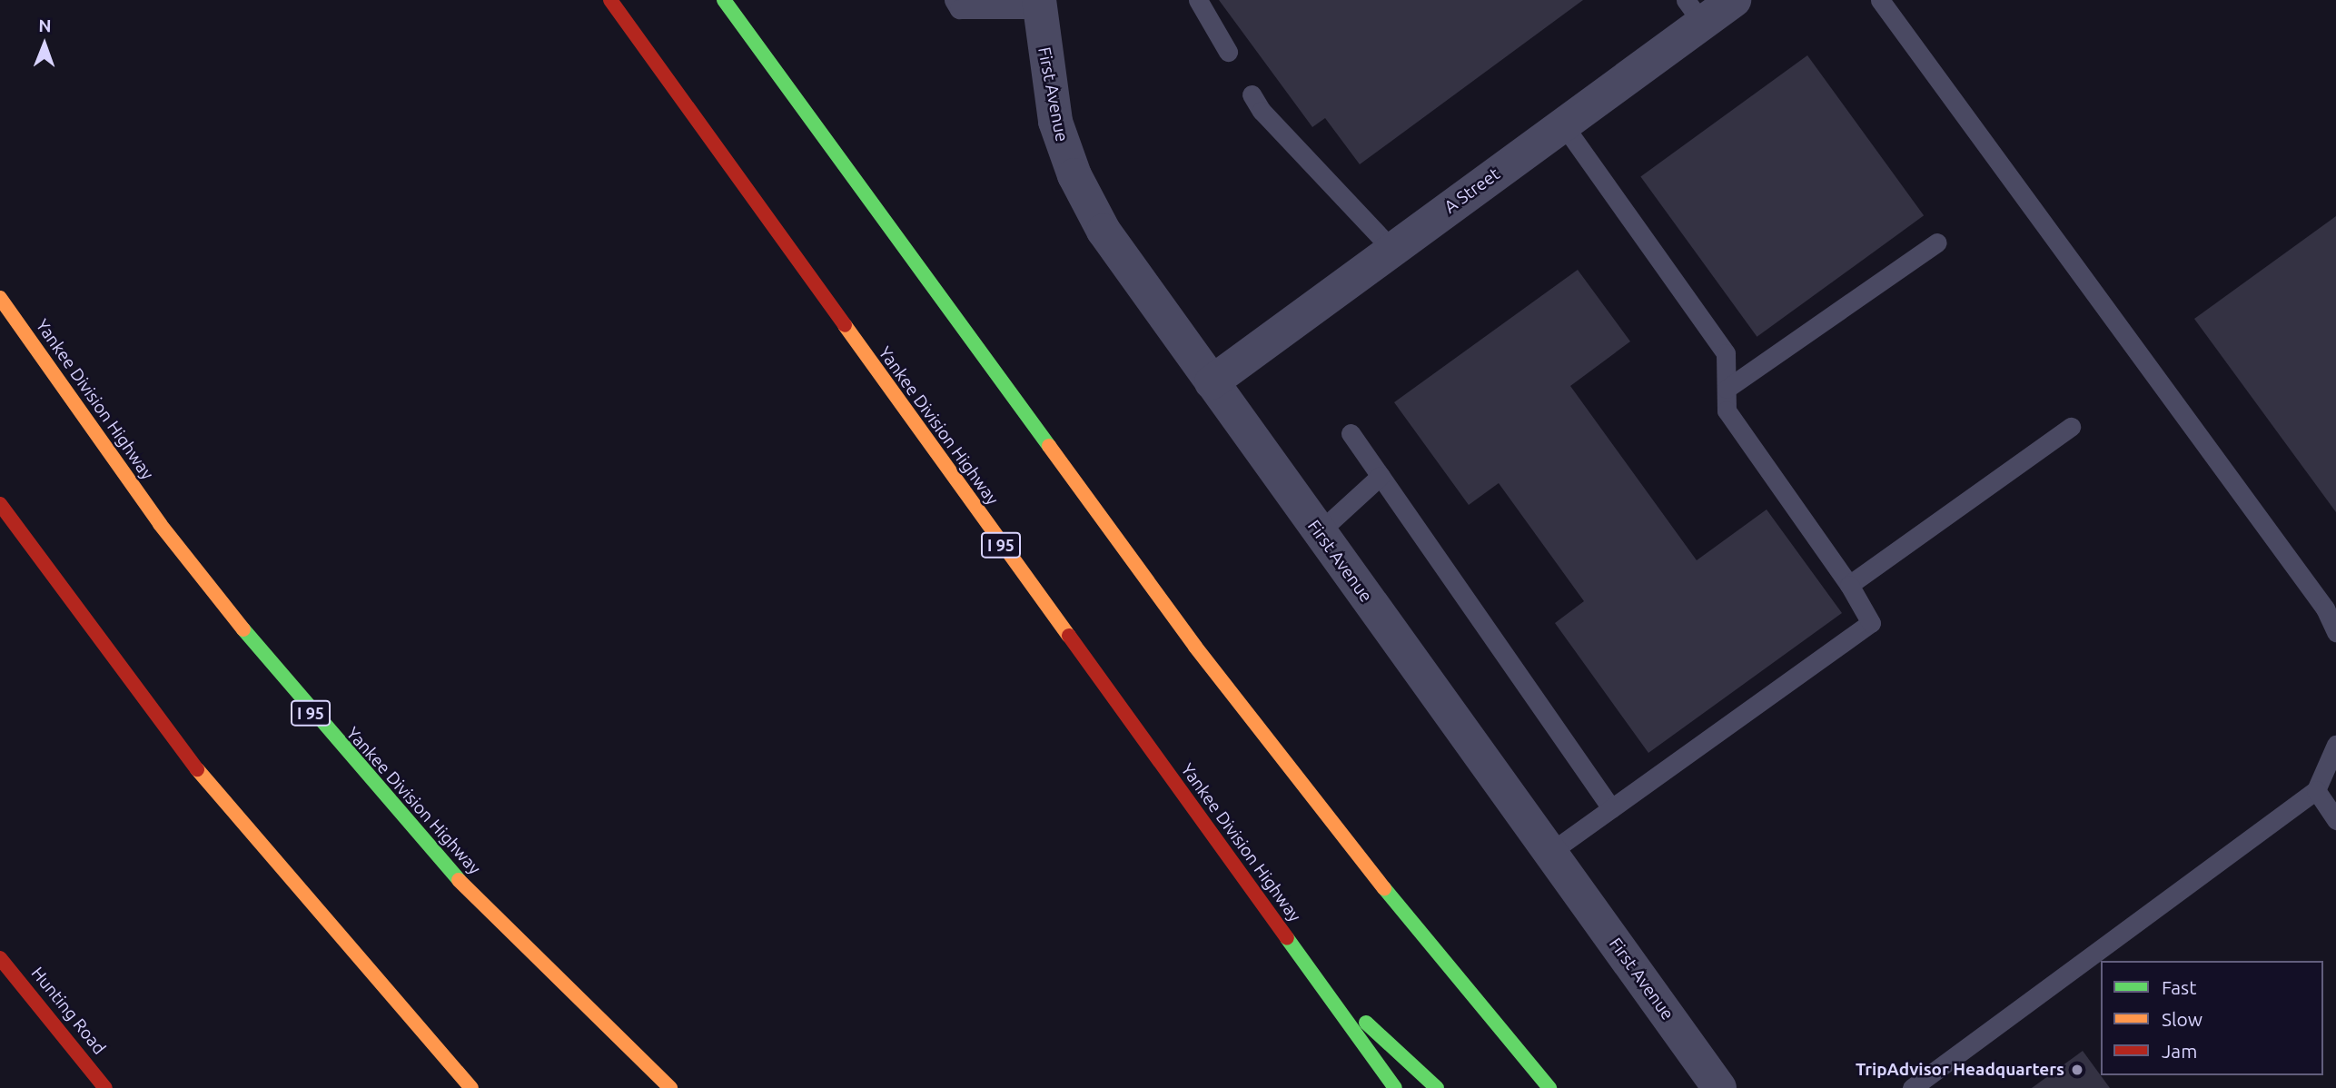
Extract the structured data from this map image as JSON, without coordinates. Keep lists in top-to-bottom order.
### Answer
{
  "streets": {
    "main road": ["Yankee Division Highway", "I 95", "Hunting Road"],
    "street": ["First Avenue", "A Street"]
  },
  "crossings": [
    ["First Avenue", "A Street"]
  ],
  "places": ["TripAdvisor Headquarters"],
  "legend": ["Fast", "Slow", "Jam"],
  "north": "top"
}
